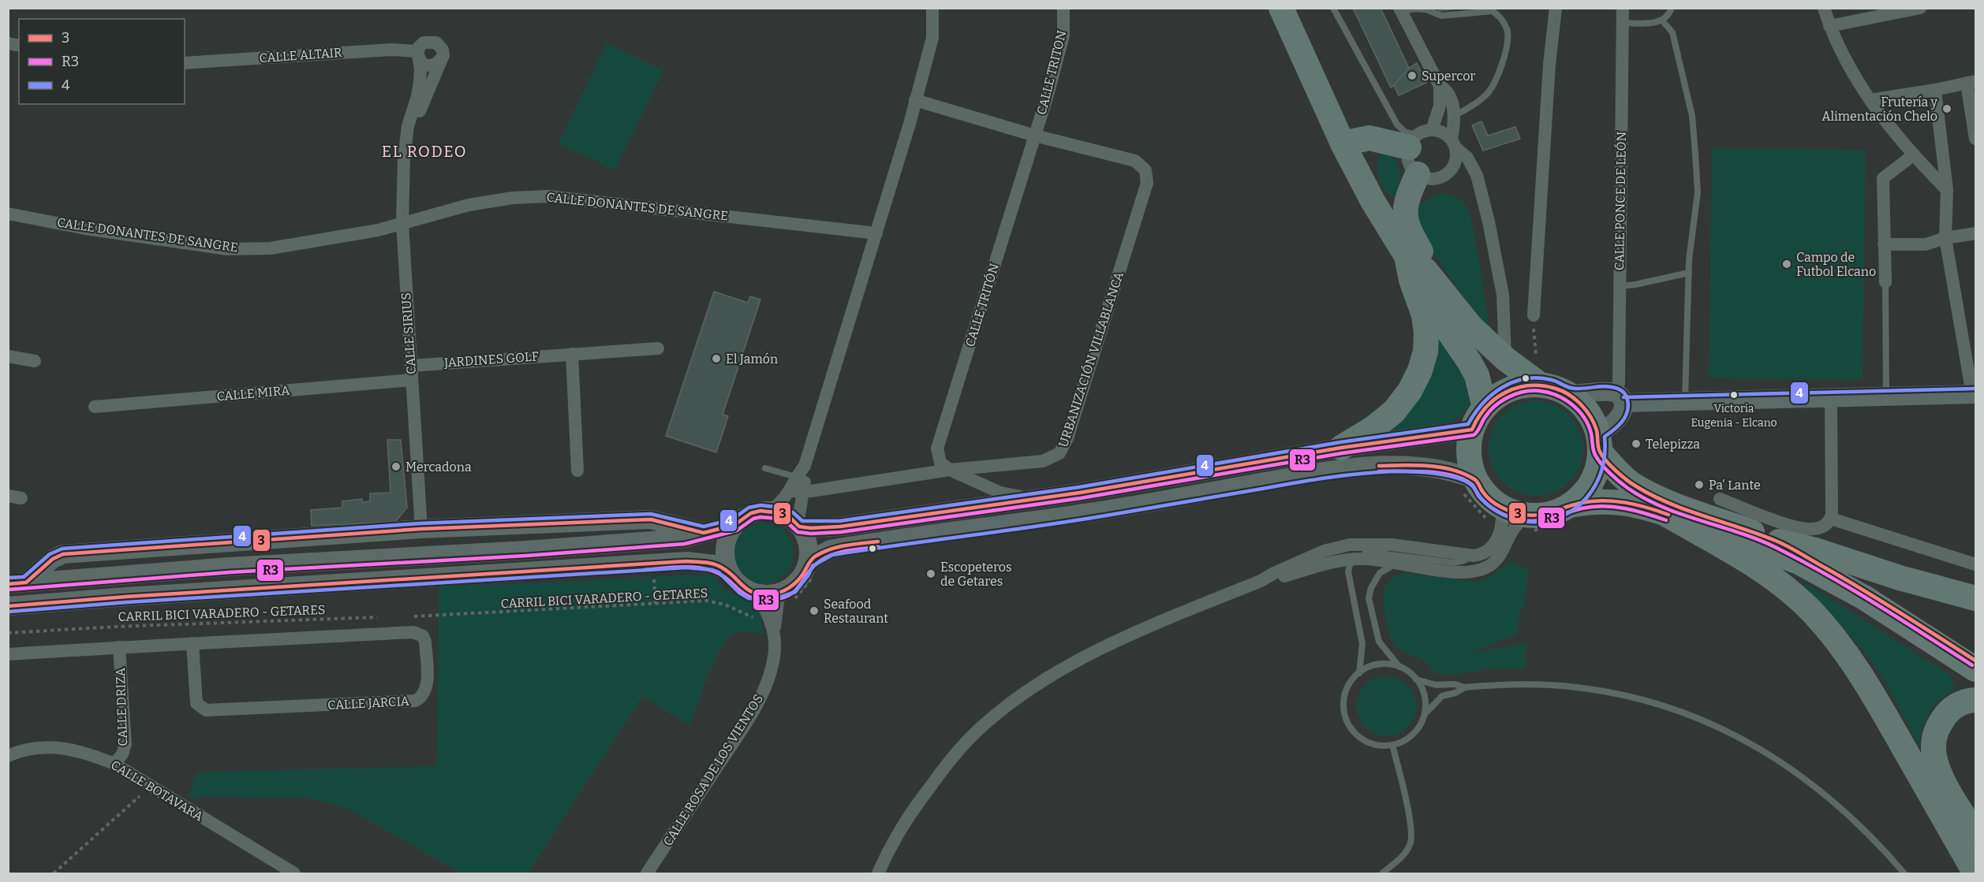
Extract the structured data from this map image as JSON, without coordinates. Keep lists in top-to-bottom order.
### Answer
{
  "streets": {
    "street": [
      "CALLE ALTAIR",
      "CALLE TRITON",
      "CALLE PONCE DE LEÓN",
      "CALLE DONANTES DE SANGRE",
      "CALLE TRITÓN",
      "CALLE SIRIUS",
      "JARDINES GOLF",
      "URBANIZACIÓN VILLABLANCA",
      "CALLE MIRA",
      "CALLE JARCIA",
      "CALLE DRIZA",
      "CALLE ROSA DE LOS VIENTOS",
      "CALLE BOTAVARA"
    ],
    "path": ["CARRIL BICI VARADERO - GETARES"]
  },
  "crossings": [
    ["CALLE ALTAIR", "CALLE SIRIUS"],
    ["CALLE TRITON", "CALLE TRITÓN"],
    ["CALLE TRITON", "URBANIZACIÓN VILLABLANCA"],
    ["CALLE DONANTES DE SANGRE", "CALLE SIRIUS"],
    ["CALLE TRITÓN", "URBANIZACIÓN VILLABLANCA"],
    ["CALLE SIRIUS", "JARDINES GOLF"],
    ["CALLE SIRIUS", "CALLE MIRA"],
    ["CARRIL BICI VARADERO - GETARES", "CALLE ROSA DE LOS VIENTOS"],
    ["CALLE JARCIA", "CALLE DRIZA"],
    ["CALLE DRIZA", "CALLE BOTAVARA"]
  ],
  "districts": ["EL RODEO"],
  "places": [
    "Supercor",
    "Frutería y Alimentación Chelo",
    "Campo de Futbol Elcano",
    "El Jamón",
    "Victoria Eugenia - Elcano",
    "Telepizza",
    "Mercadona",
    "Pa' Lante",
    "Escopeteros de Getares",
    "Seafood Restaurant"
  ],
  "lines": ["transit line 4", "transit line 3", "transit line R3"],
  "legend": ["3", "R3", "4"]
}
